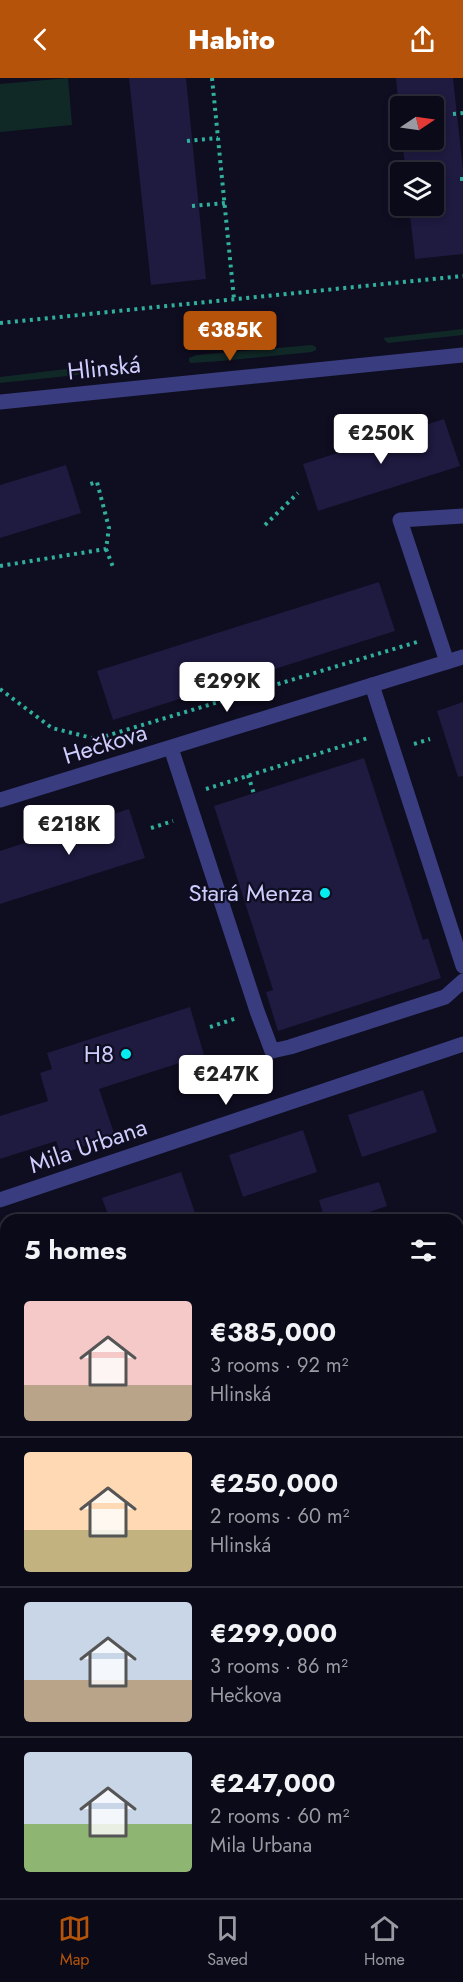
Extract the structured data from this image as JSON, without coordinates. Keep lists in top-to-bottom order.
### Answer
{
  "streets": {
    "street": ["Hlinská", "Hečkova", "Mila Urbana"]
  },
  "places": ["Stará Menza", "H8"],
  "north": "right",
  "page": {
    "header": "Habito",
    "price": [
      "€385K",
      "€250K",
      "€299K",
      "€218K",
      "€247K"
    ],
    "heading": "5 homes",
    "list": [
      {
        "name": "€385,000",
        "note": "3 rooms · 92 m² · Hlinská"
      },
      {
        "name": "€250,000",
        "note": "2 rooms · 60 m² · Hlinská"
      },
      {
        "name": "€299,000",
        "note": "3 rooms · 86 m² · Hečkova"
      },
      {
        "name": "€247,000",
        "note": "2 rooms · 60 m² · Mila Urbana"
      }
    ],
    "tabs": ["Map", "Saved", "Home"]
  }
}
